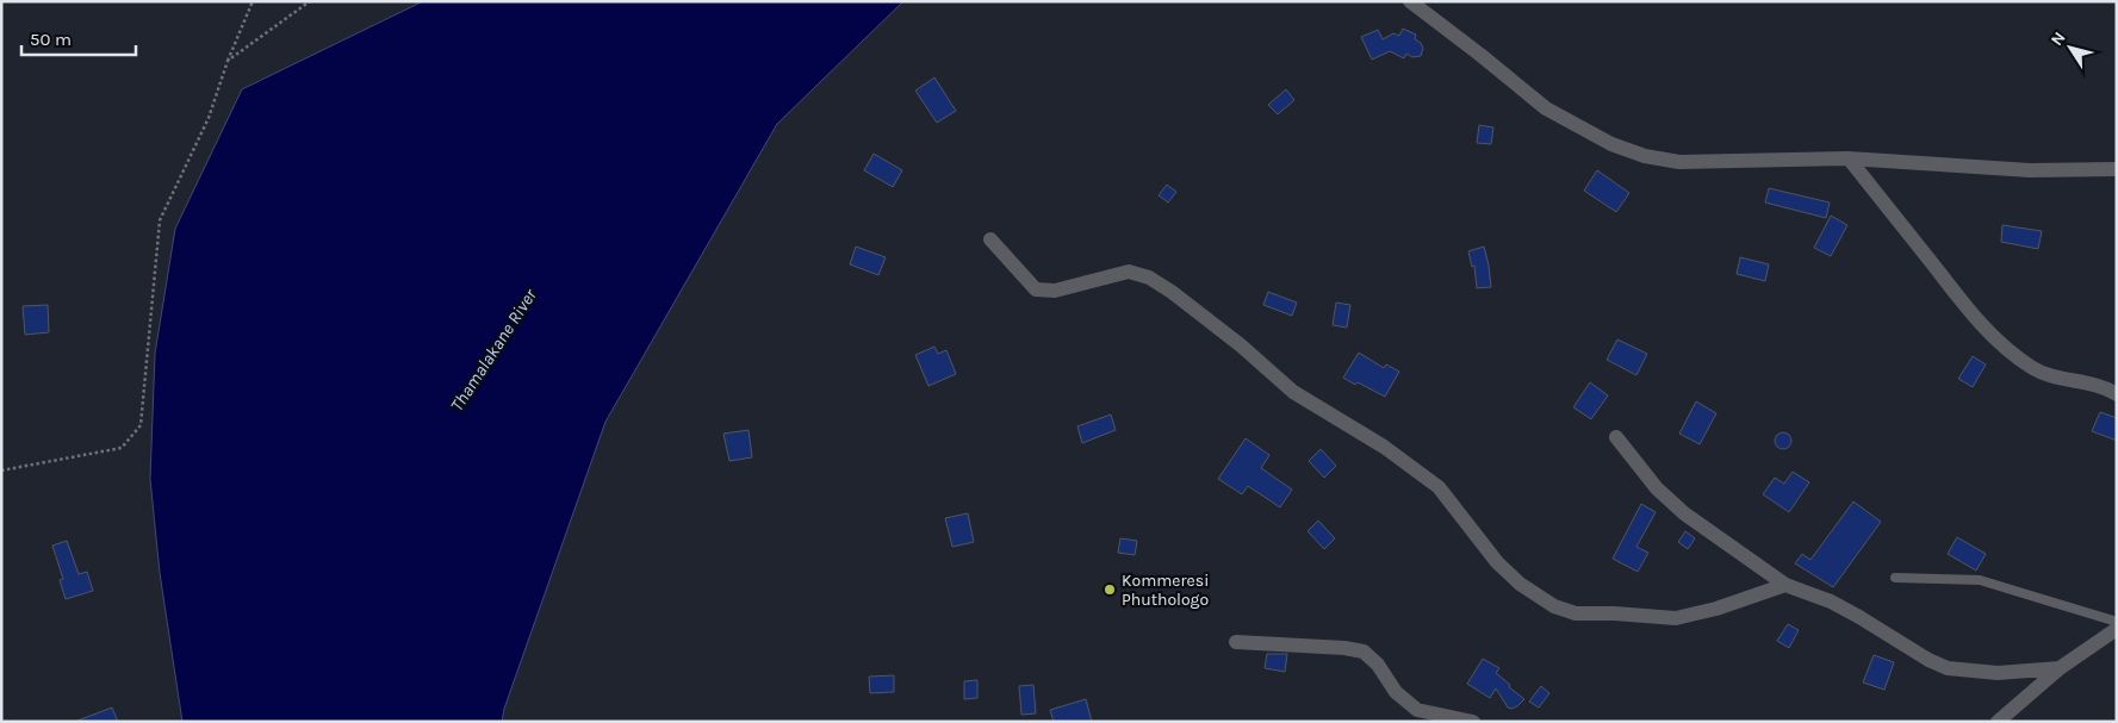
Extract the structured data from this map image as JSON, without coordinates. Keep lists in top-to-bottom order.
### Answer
{
  "water": ["Thamalakane River"],
  "places": ["Kommeresi Phuthologo"],
  "scale_bar": "50 m",
  "north": "top left"
}
